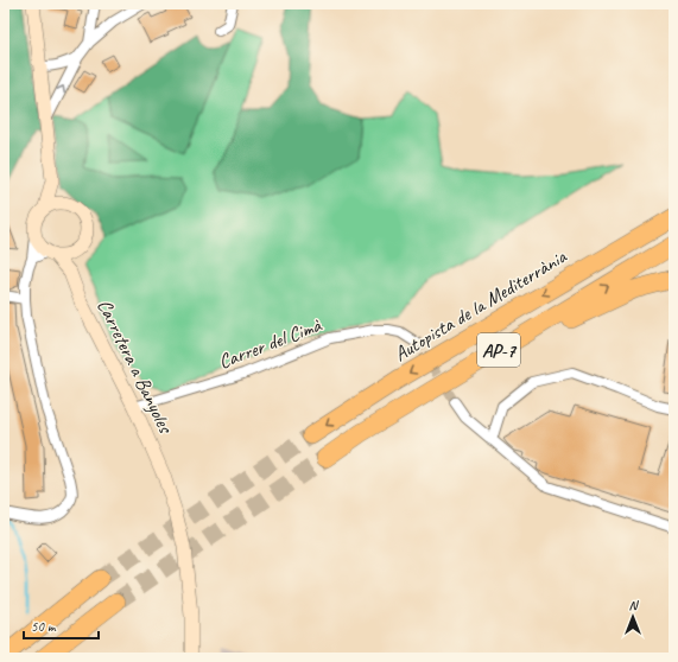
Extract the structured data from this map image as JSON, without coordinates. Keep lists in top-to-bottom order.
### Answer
{
  "streets": {
    "highway": ["Autopista de la Mediterrània", "AP-7"],
    "street": ["Carrer del Cimà", "Carretera a Banyoles"]
  },
  "crossings": [
    ["Carrer del Cimà", "Carretera a Banyoles"]
  ],
  "scale_bar": "50 m",
  "north": "top"
}
